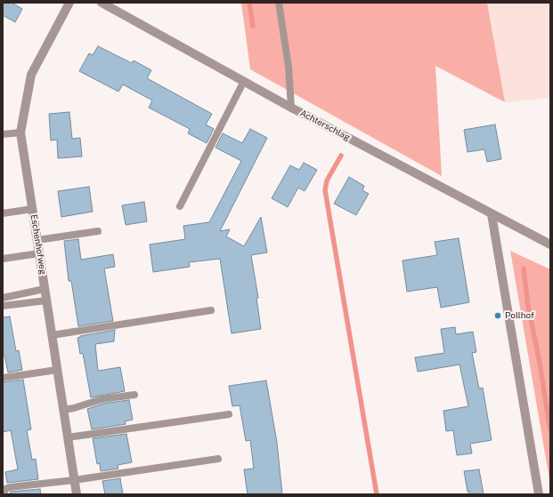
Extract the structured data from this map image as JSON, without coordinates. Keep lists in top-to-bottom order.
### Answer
{
  "streets": {
    "street": ["Achterschlag", "Eschenhofweg"]
  },
  "places": ["Pollhof"]
}
